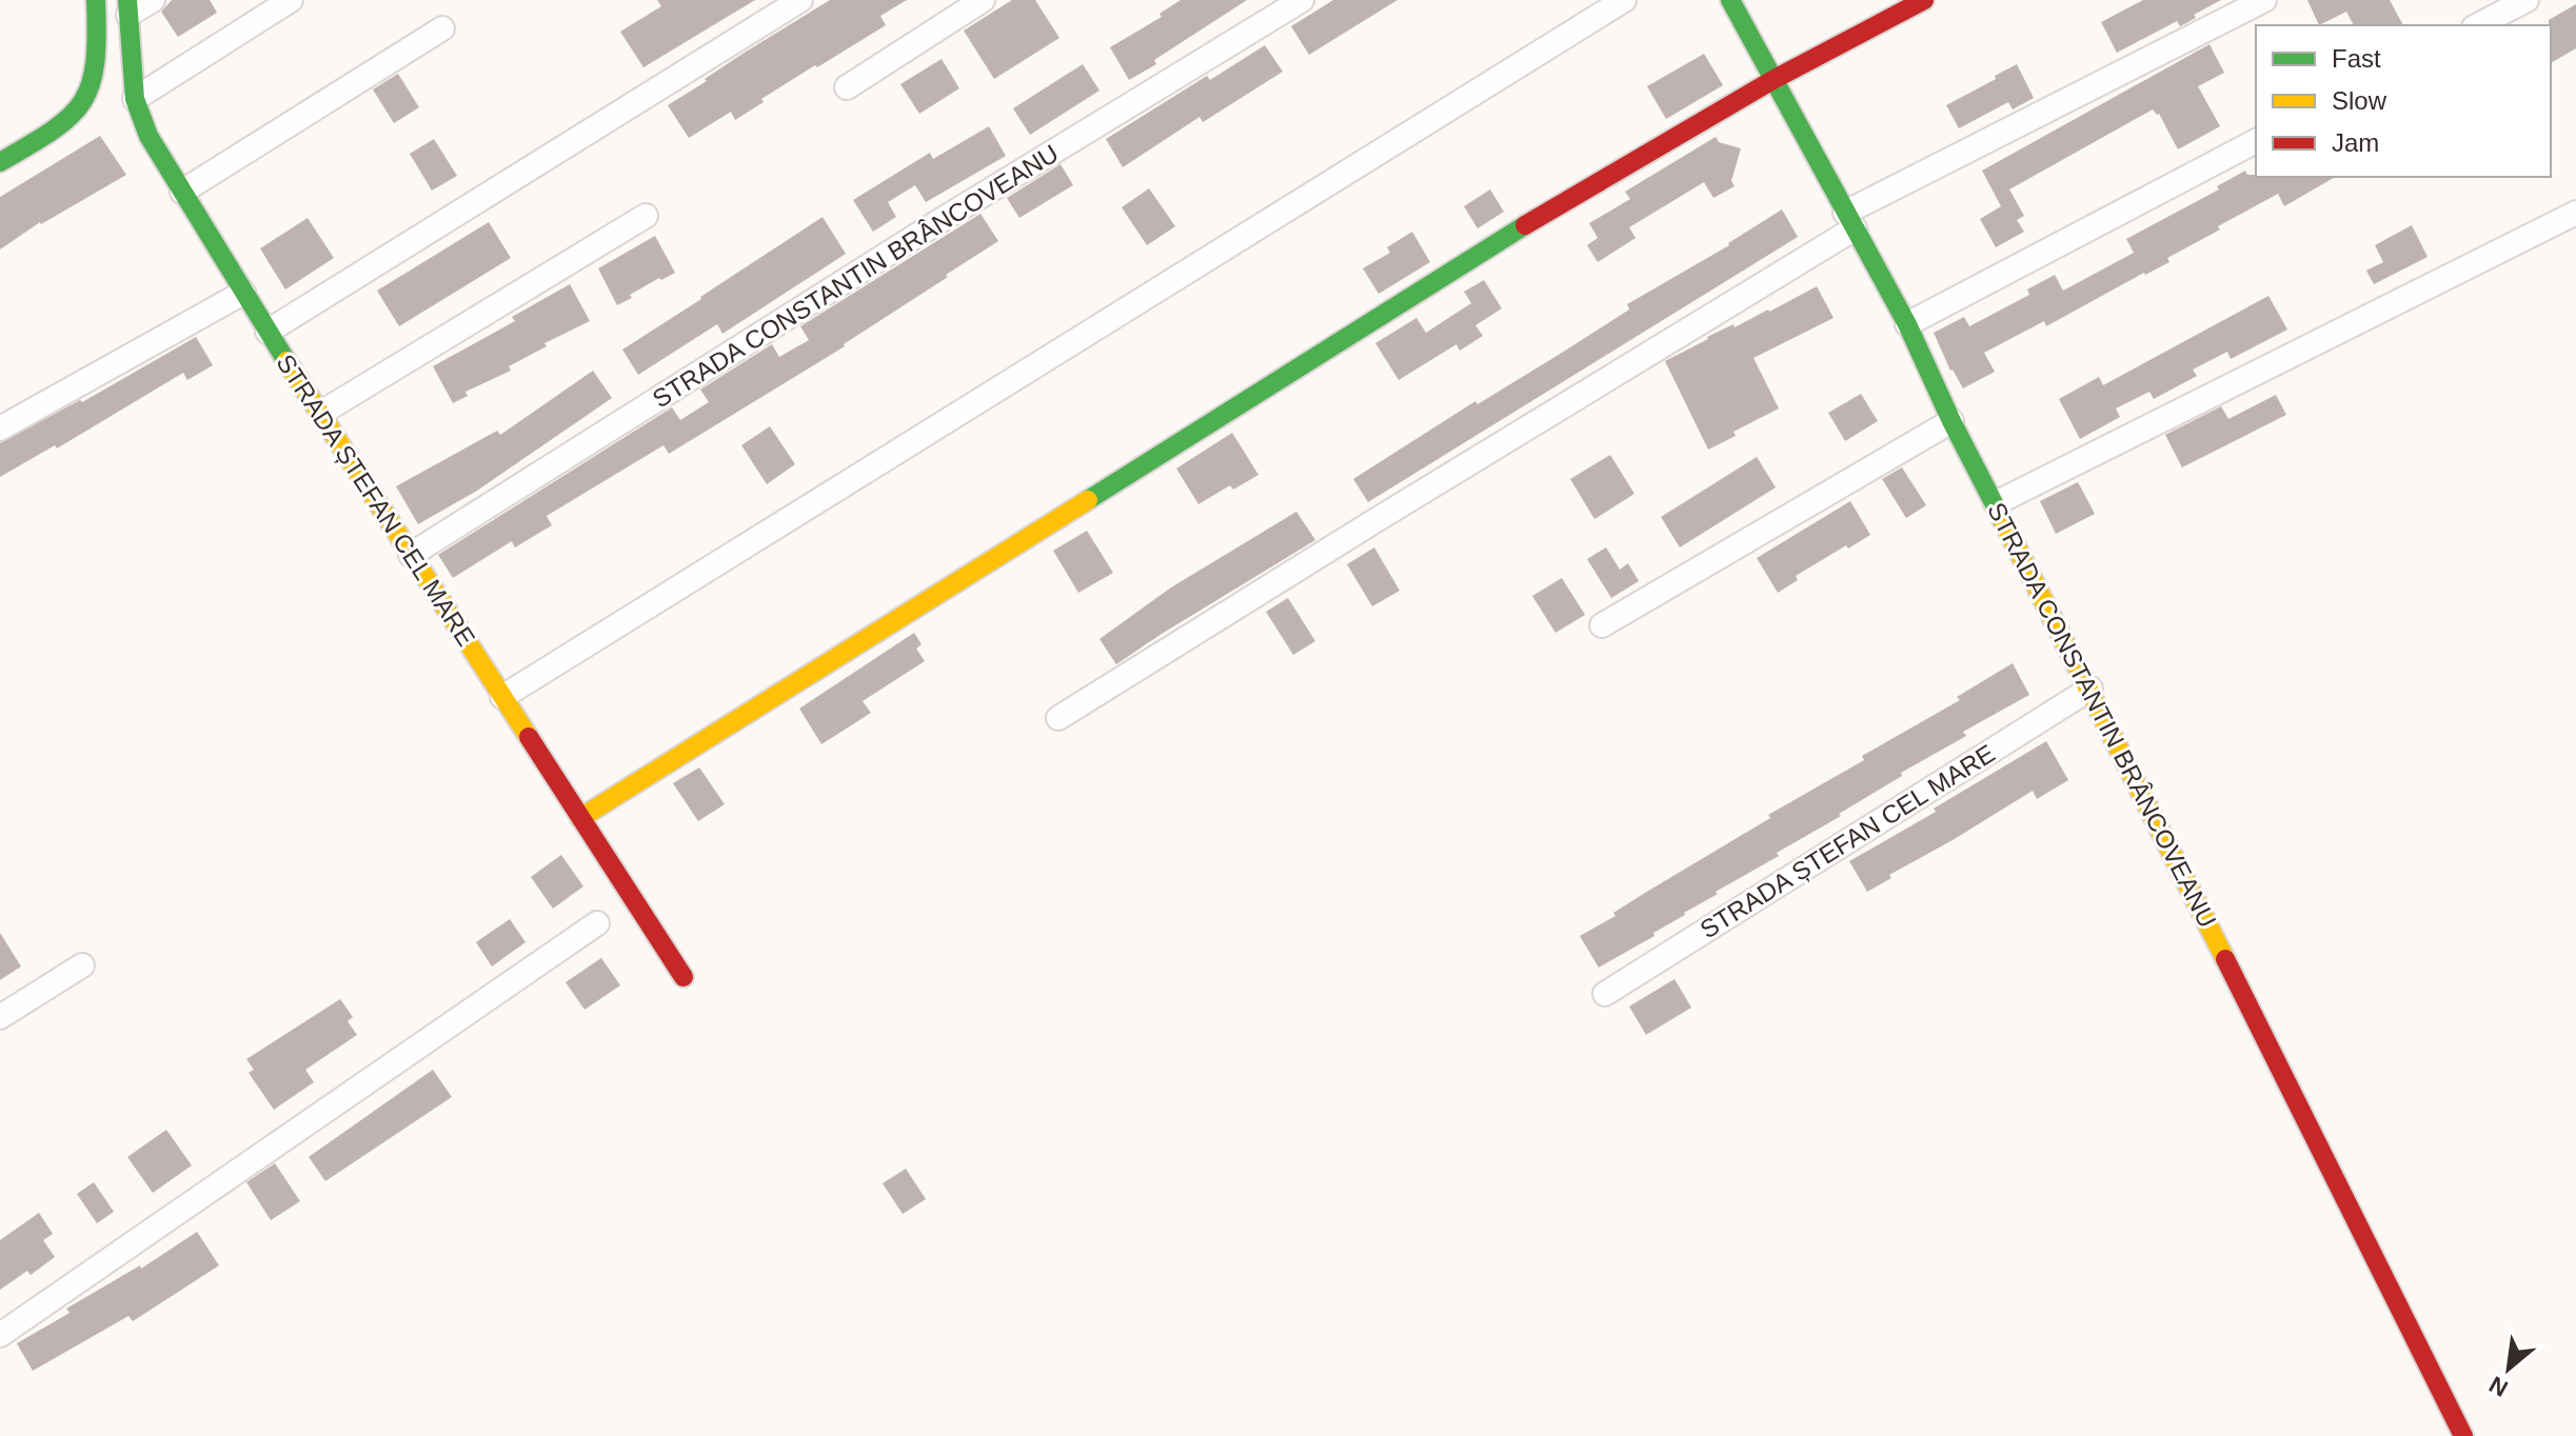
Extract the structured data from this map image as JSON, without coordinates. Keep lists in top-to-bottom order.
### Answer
{
  "streets": {
    "street": ["STRADA CONSTANTIN BRÂNCOVEANU", "STRADA ȘTEFAN CEL MARE"]
  },
  "crossings": [
    ["STRADA CONSTANTIN BRÂNCOVEANU", "STRADA ȘTEFAN CEL MARE"]
  ],
  "legend": ["Fast", "Slow", "Jam"],
  "north": "bottom left"
}
